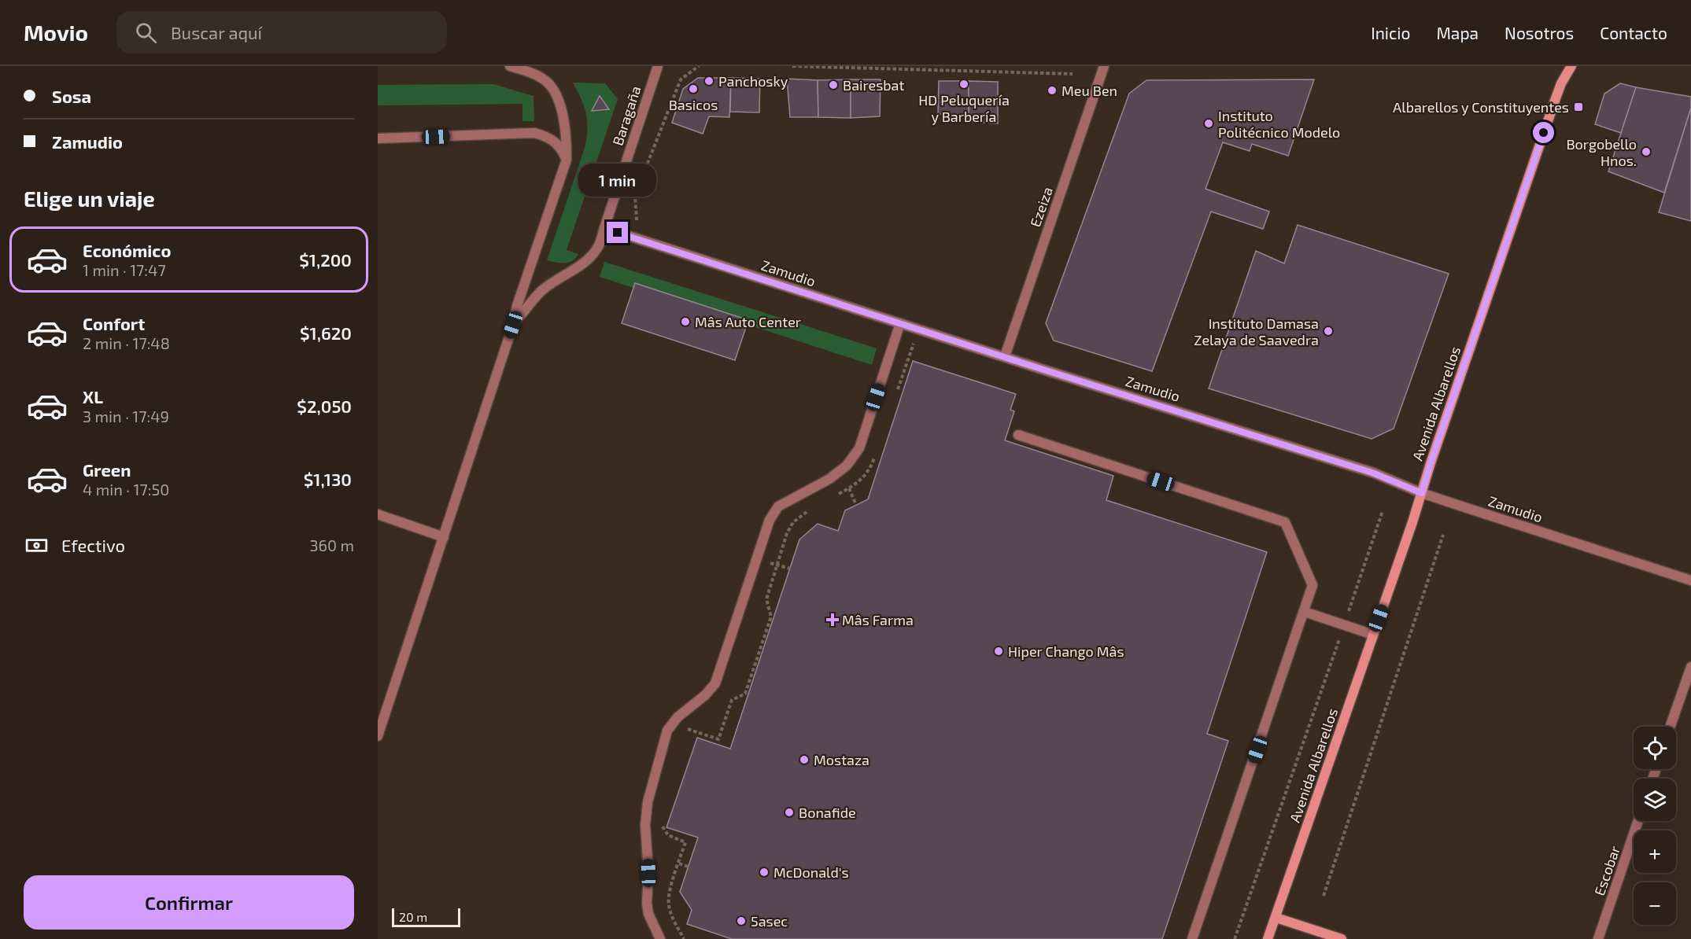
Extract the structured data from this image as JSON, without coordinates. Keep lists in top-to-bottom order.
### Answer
{
  "streets": {
    "street": [
      "Baragaña",
      "Ezeiza",
      "Zamudio",
      "Avenida Albarellos",
      "Escobar"
    ]
  },
  "crossings": [
    ["Baragaña", "Zamudio"],
    ["Ezeiza", "Zamudio"],
    ["Zamudio", "Avenida Albarellos"]
  ],
  "places": {
    "other": [
      "Panchosky",
      "HD Peluquería y Barbería",
      "Bairesbat",
      "Basicos",
      "Meu Ben",
      "Instituto Politécnico Modelo",
      "Borgobello Hnos.",
      "Mâs Auto Center",
      "Instituto Damasa Zelaya de Saavedra",
      "Hiper Chango Mâs",
      "Mostaza",
      "Bonafide",
      "McDonald's",
      "5asec"
    ],
    "transit": ["Albarellos y Constituyentes"],
    "health": ["Mâs Farma"]
  },
  "scale_bar": "20 m",
  "page": {
    "header": "Movio",
    "search": "Buscar aquí",
    "nav": [
      "Inicio",
      "Mapa",
      "Nosotros",
      "Contacto"
    ],
    "banner": ["Sosa", "Zamudio"],
    "bubble": "1 min",
    "heading": "Elige un viaje",
    "list": [
      {
        "name": "Económico",
        "note": "1 min · 17:47",
        "value": "$1,200"
      },
      {
        "name": "Confort",
        "note": "2 min · 17:48",
        "value": "$1,620"
      },
      {
        "name": "XL",
        "note": "3 min · 17:49",
        "value": "$2,050"
      },
      {
        "name": "Green",
        "note": "4 min · 17:50",
        "value": "$1,130"
      }
    ],
    "pay": ["Efectivo", "360 m"],
    "map_buttons": ["+", "−"],
    "buttons": "Confirmar",
    "scale": "20 m"
  }
}
